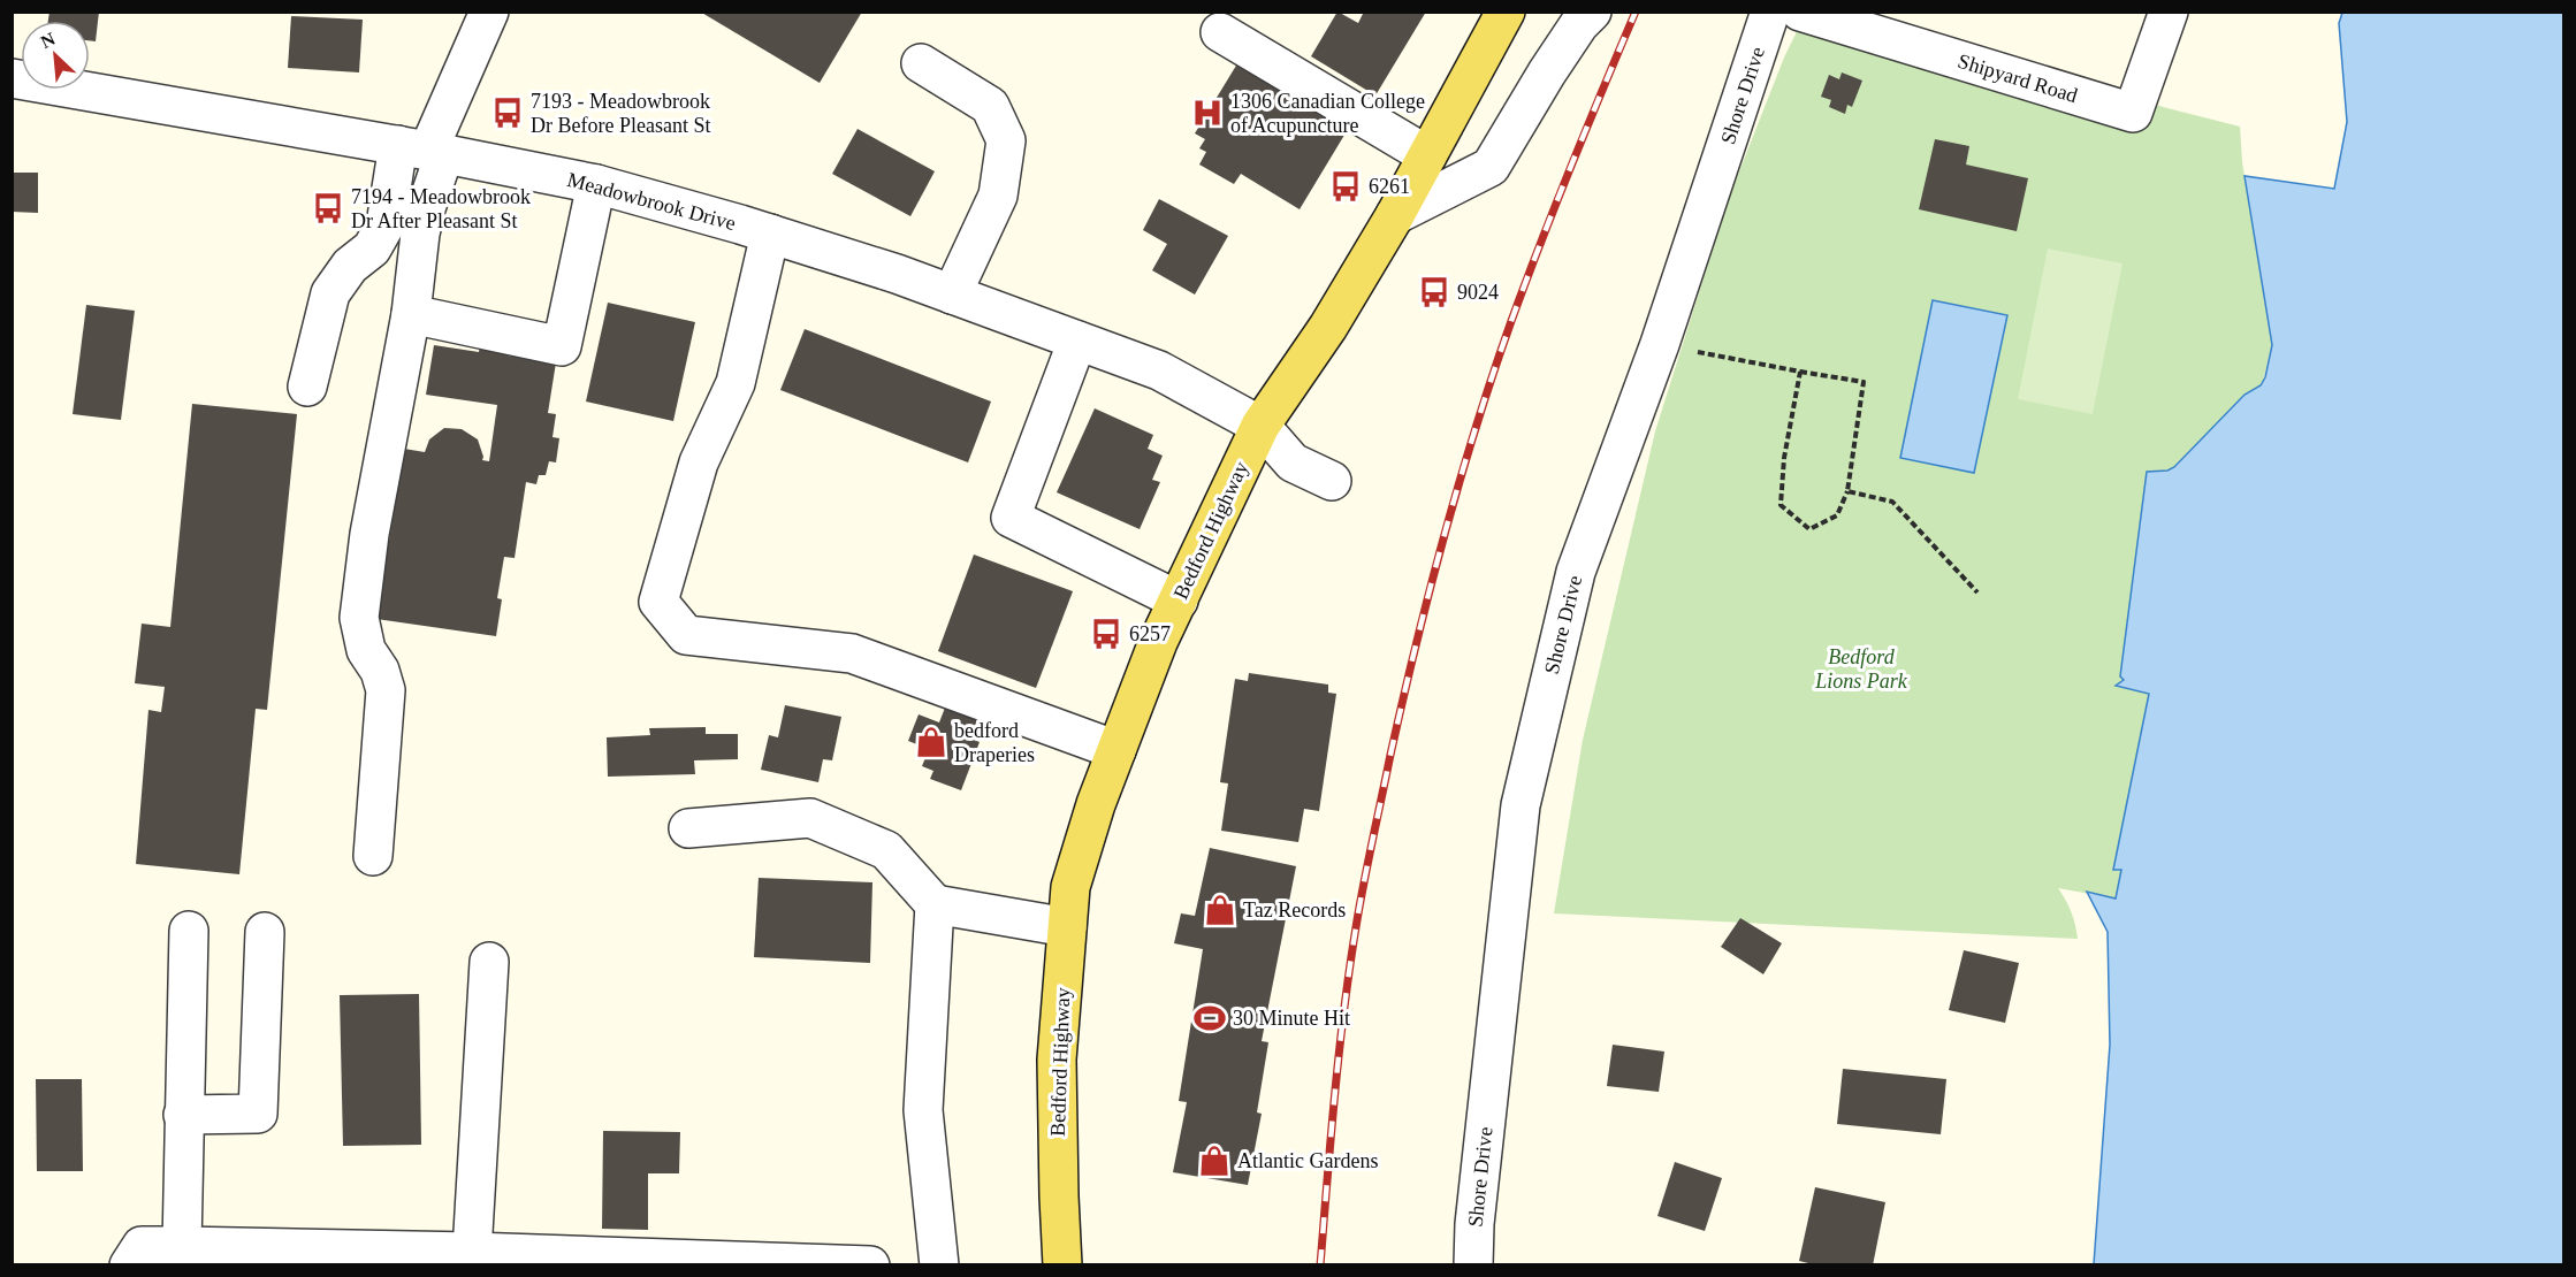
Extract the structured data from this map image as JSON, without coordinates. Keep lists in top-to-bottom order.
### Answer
{
  "streets": {
    "main road": ["Bedford Highway"],
    "street": ["Shipyard Road", "Shore Drive", "Meadowbrook Drive"]
  },
  "crossings": [
    ["Meadowbrook Drive", "Bedford Highway"]
  ],
  "parks": ["Bedford Lions Park"],
  "places": {
    "bus stop": [
      "7193 - Meadowbrook Dr Before Pleasant St",
      "6261",
      "7194 - Meadowbrook Dr After Pleasant St",
      "9024",
      "6257"
    ],
    "hospital": ["1306 Canadian College of Acupuncture"],
    "shop": ["bedford Draperies", "Taz Records", "Atlantic Gardens"],
    "sports": ["30 Minute Hit"]
  },
  "north": "top left"
}
